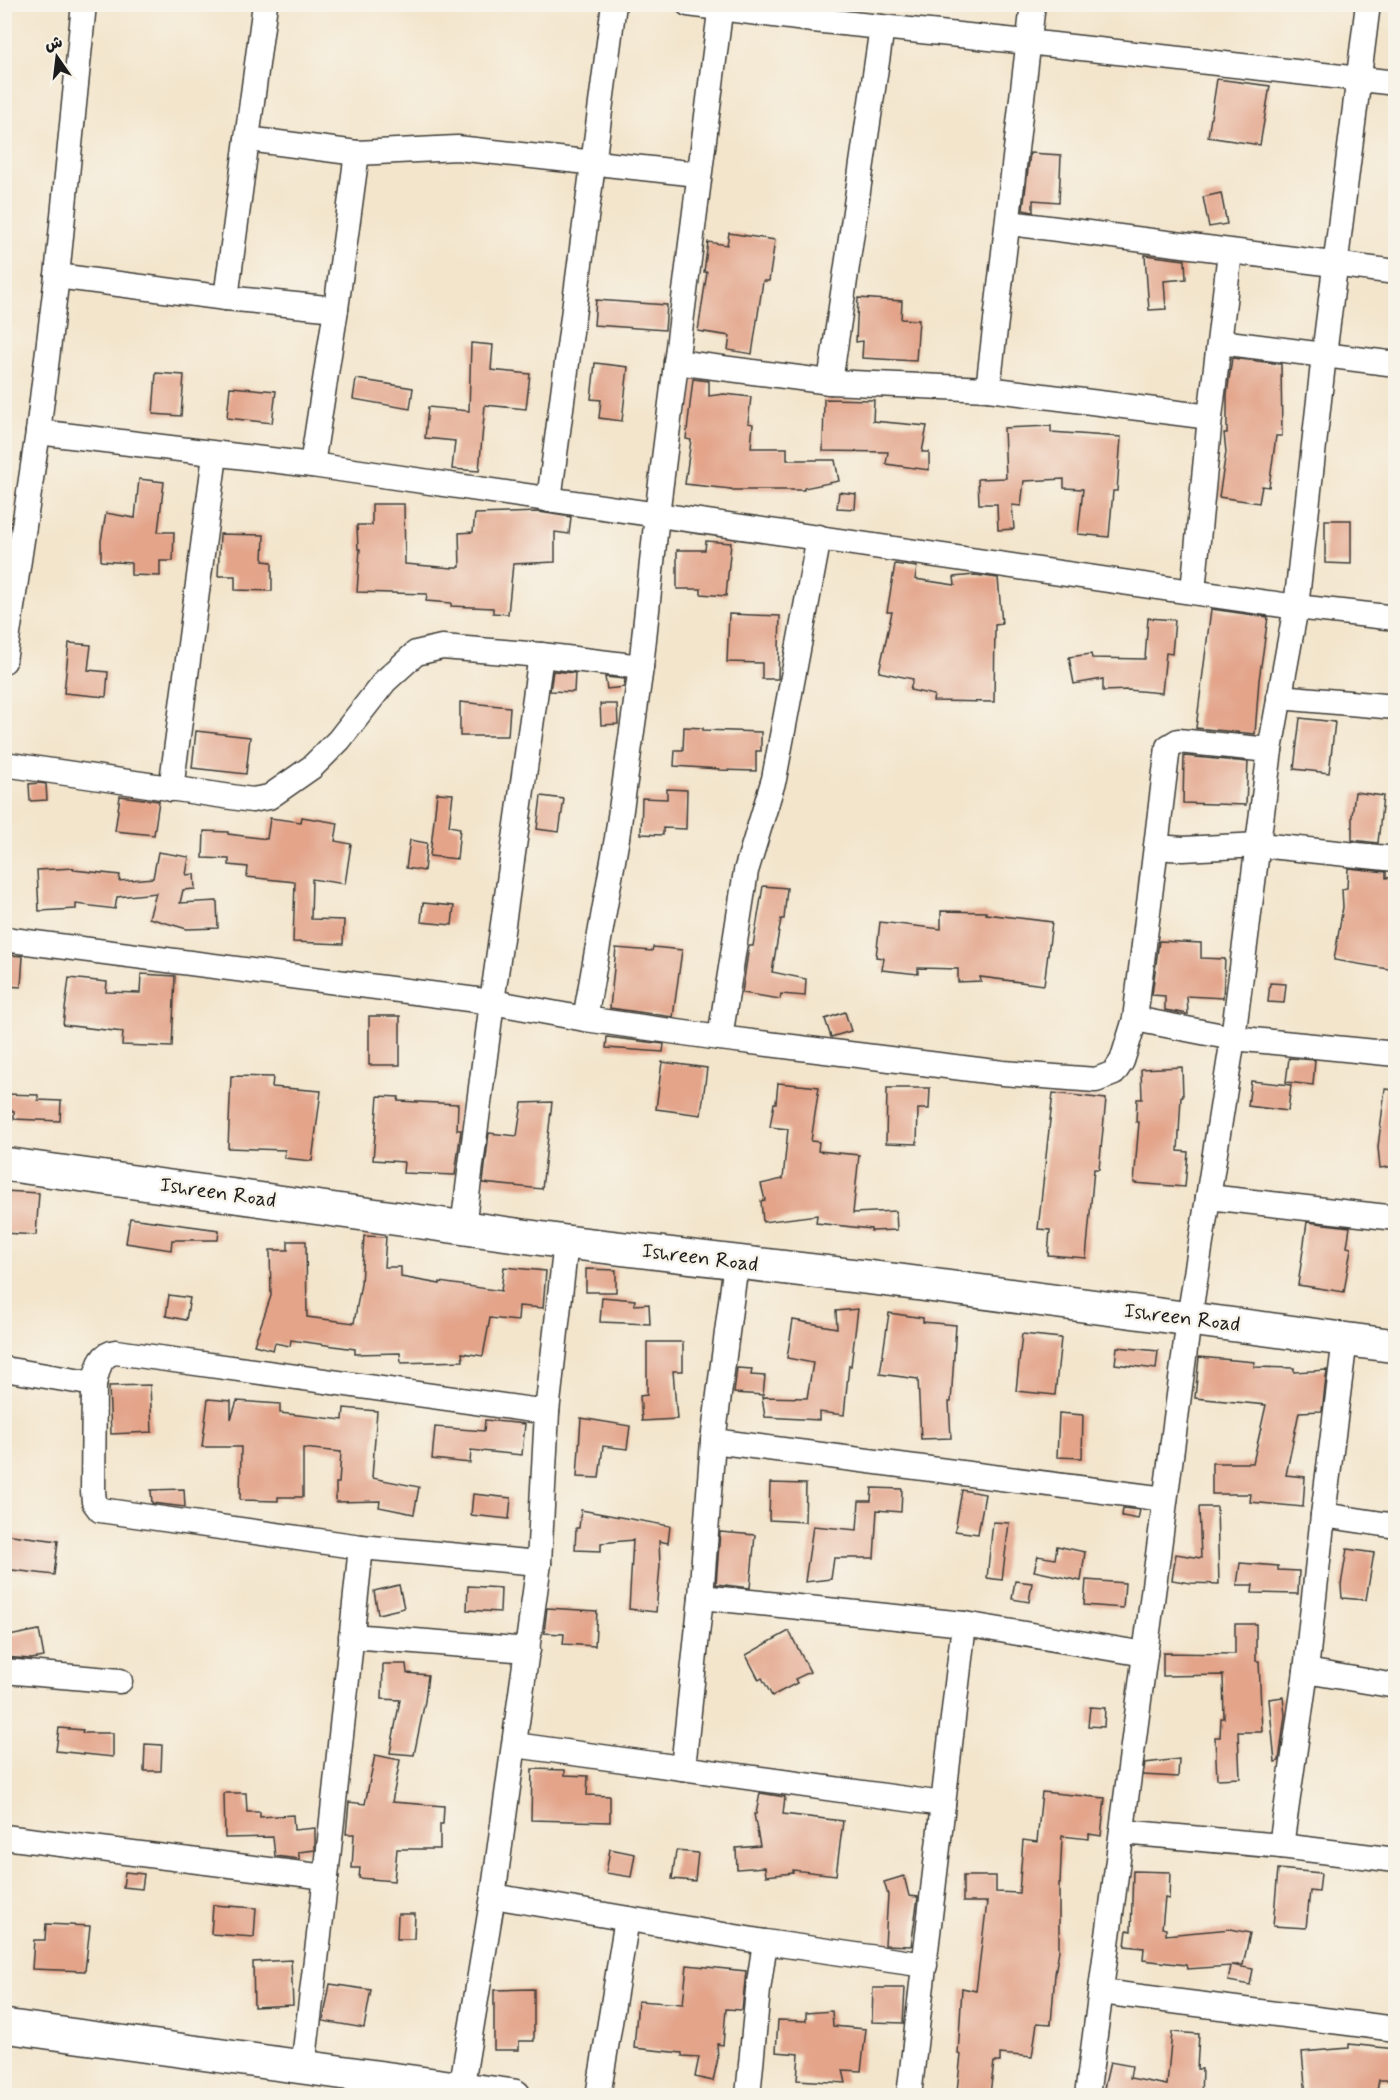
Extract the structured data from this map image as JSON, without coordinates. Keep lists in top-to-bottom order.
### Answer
{
  "streets": {
    "street": ["Ishreen Road"]
  },
  "north": "top"
}
